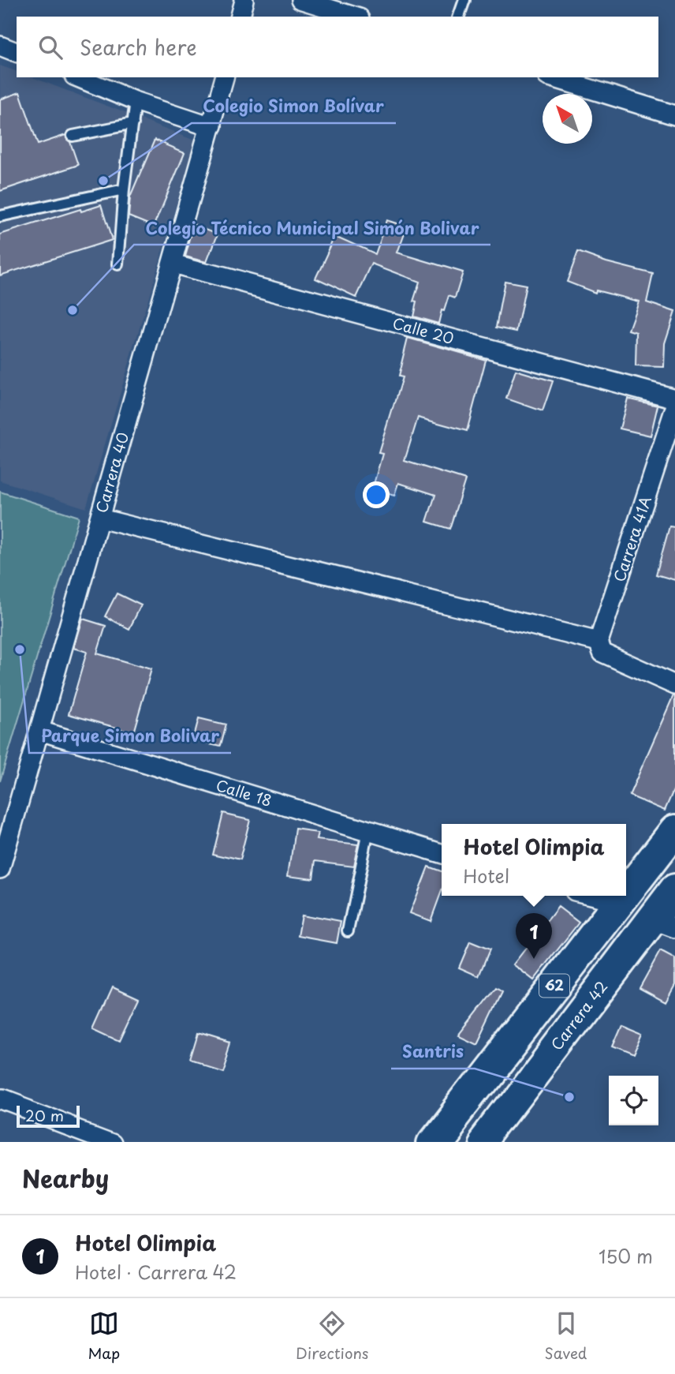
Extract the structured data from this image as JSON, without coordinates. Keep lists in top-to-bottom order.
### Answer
{
  "streets": {
    "highway": ["62", "Carrera 42"],
    "street": [
      "Calle 20",
      "Carrera 40",
      "Carrera 41A",
      "Calle 18"
    ]
  },
  "crossings": [
    ["Calle 20", "Carrera 40"],
    ["Carrera 40", "Calle 18"]
  ],
  "places": [
    "Colegio Simon Bolívar",
    "Colegio Técnico Municipal Simón Bolivar",
    "Parque Simon Bolivar",
    "Santris"
  ],
  "scale_bar": "20 m",
  "north": "top left",
  "page": {
    "search": "Search here",
    "popup": ["Hotel Olimpia", "Hotel"],
    "pins": "1",
    "scale": "20 m",
    "heading": "Nearby",
    "list": [
      {
        "mark": "1",
        "name": "Hotel Olimpia",
        "note": "Hotel · Carrera 42",
        "value": "150 m"
      }
    ],
    "nav": ["Map", "Directions", "Saved"]
  }
}
